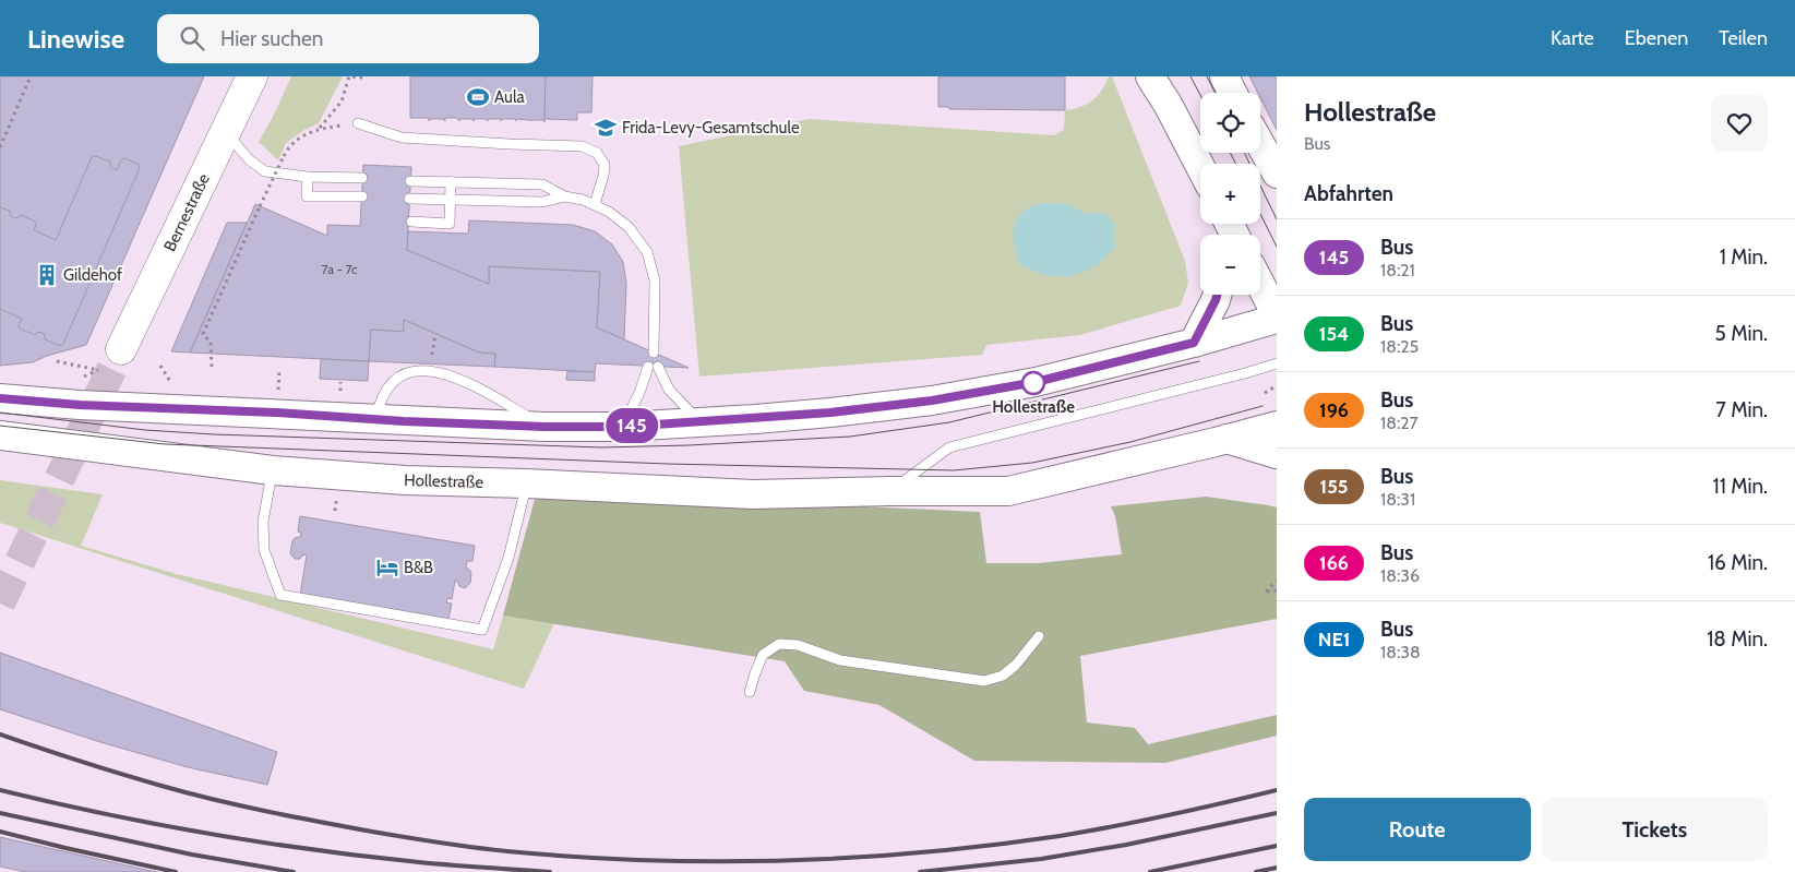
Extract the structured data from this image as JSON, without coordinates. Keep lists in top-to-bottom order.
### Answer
{
  "streets": {
    "main road": ["Bernestraße", "Hollestraße"]
  },
  "places": {
    "sports": ["Aula"],
    "school or university": ["Frida-Levy-Gesamtschule"],
    "building": ["Gildehof"],
    "other": ["Hollestraße"],
    "hotel": ["B&B"]
  },
  "lines": ["bus line 145"],
  "house_numbers": ["7a - 7c"],
  "page": {
    "header": "Linewise",
    "search": "Hier suchen",
    "nav": ["Karte", "Ebenen", "Teilen"],
    "on_map": "145",
    "heading": [
      ["Hollestraße", "Bus"],
      "Abfahrten"
    ],
    "map_buttons": ["+", "−"],
    "list": [
      {
        "mark": "145",
        "name": "Bus",
        "note": "18:21",
        "value": "1 Min."
      },
      {
        "mark": "154",
        "name": "Bus",
        "note": "18:25",
        "value": "5 Min."
      },
      {
        "mark": "196",
        "name": "Bus",
        "note": "18:27",
        "value": "7 Min."
      },
      {
        "mark": "155",
        "name": "Bus",
        "note": "18:31",
        "value": "11 Min."
      },
      {
        "mark": "166",
        "name": "Bus",
        "note": "18:36",
        "value": "16 Min."
      },
      {
        "mark": "NE1",
        "name": "Bus",
        "note": "18:38",
        "value": "18 Min."
      }
    ],
    "buttons": ["Route", "Tickets"]
  }
}
